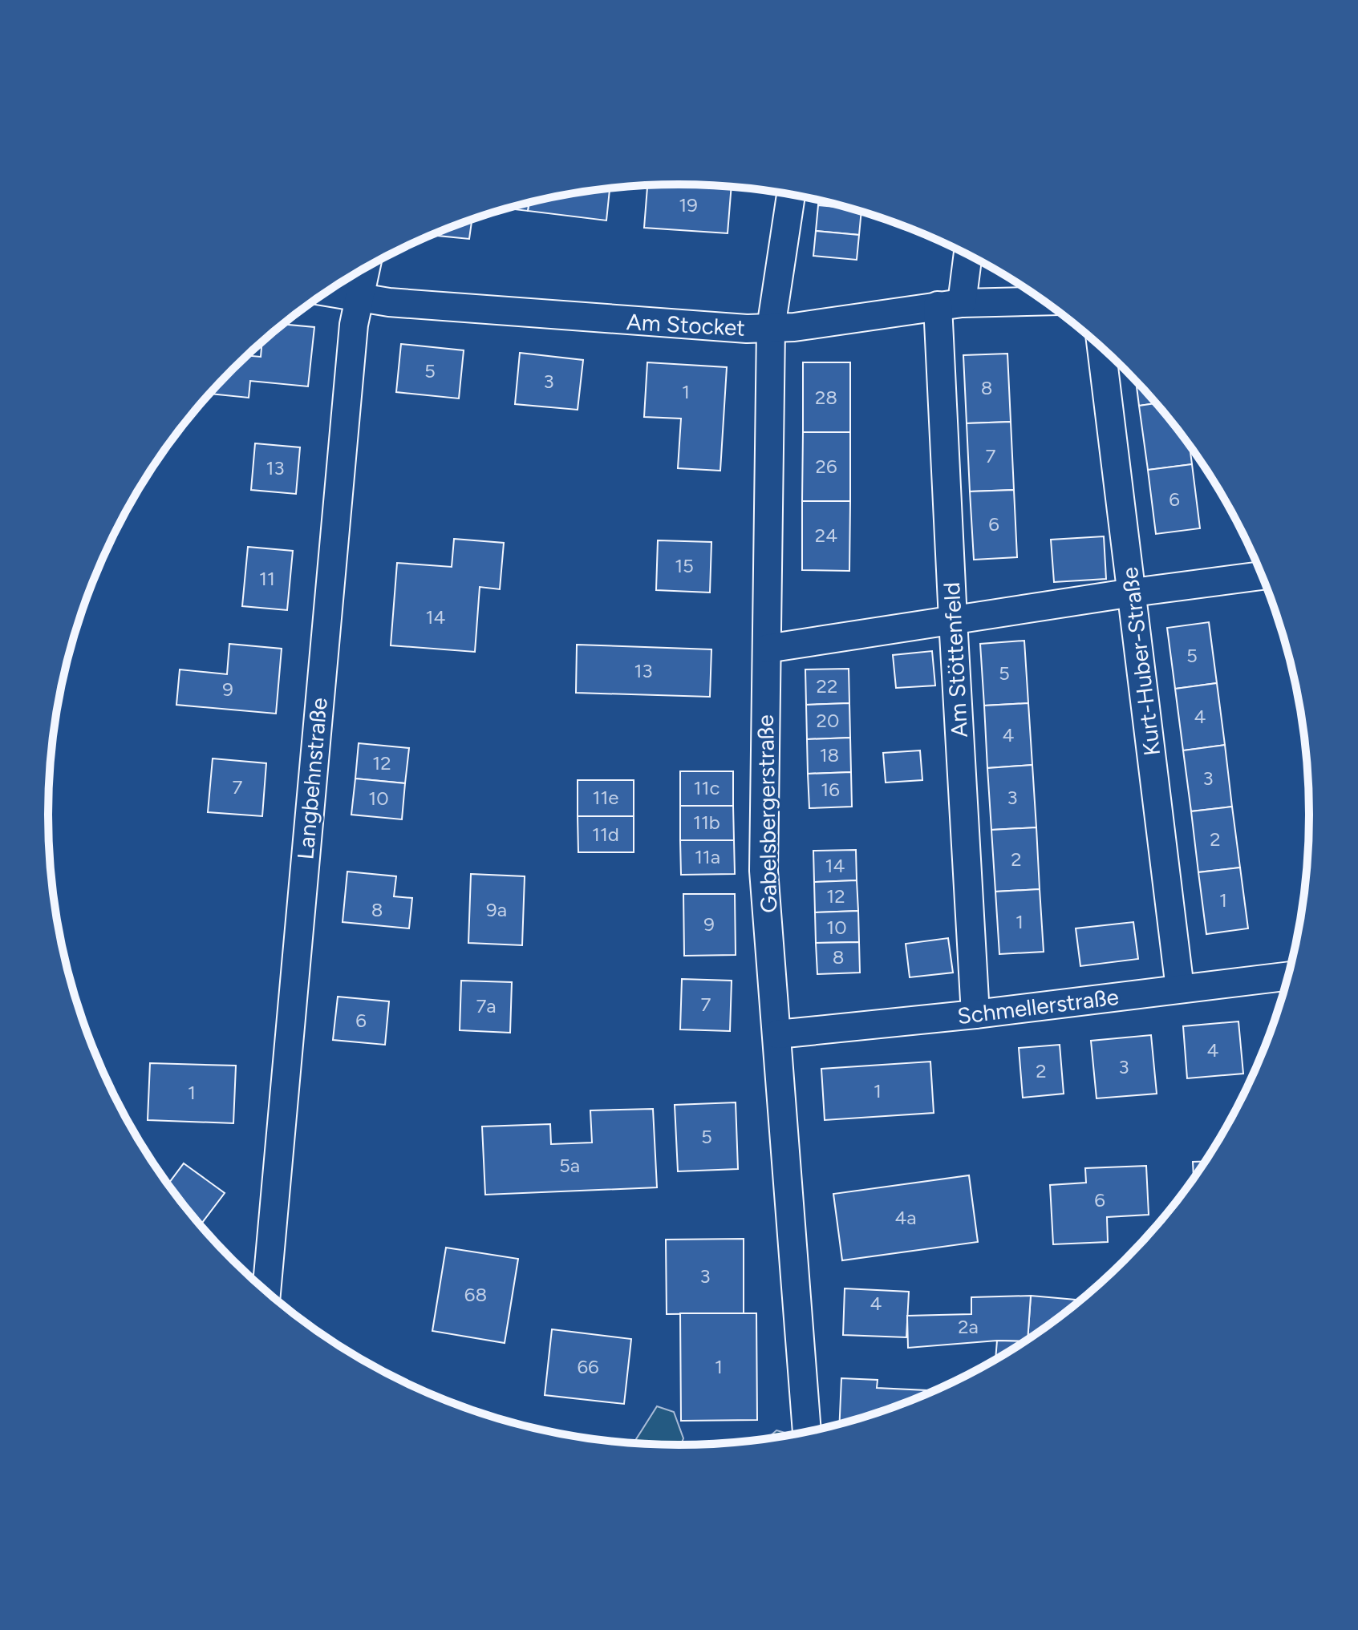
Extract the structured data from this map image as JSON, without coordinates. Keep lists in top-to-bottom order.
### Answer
{
  "streets": {
    "street": [
      "Am Stocket",
      "Am Stöttenfeld",
      "Kurt-Huber-Straße",
      "Langbehnstraße",
      "Gabelsbergerstraße",
      "Schmellerstraße"
    ]
  },
  "crossings": [
    ["Am Stocket", "Am Stöttenfeld"],
    ["Am Stocket", "Langbehnstraße"],
    ["Am Stocket", "Gabelsbergerstraße"],
    ["Am Stöttenfeld", "Schmellerstraße"],
    ["Kurt-Huber-Straße", "Schmellerstraße"],
    ["Gabelsbergerstraße", "Schmellerstraße"]
  ],
  "house_numbers": [
    "19",
    "5",
    "3",
    "8",
    "1",
    "28",
    "7",
    "26",
    "13",
    "6",
    "6",
    "24",
    "15",
    "11",
    "14",
    "5",
    "13",
    "5",
    "22",
    "9",
    "4",
    "20",
    "4",
    "18",
    "12",
    "3",
    "7",
    "11c",
    "16",
    "11e",
    "3",
    "10",
    "11b",
    "11d",
    "2",
    "11a",
    "2",
    "14",
    "12",
    "1",
    "8",
    "9a",
    "1",
    "9",
    "10",
    "8",
    "7",
    "7a",
    "6",
    "4",
    "3",
    "2",
    "1",
    "1",
    "5",
    "5a",
    "6",
    "4a",
    "3",
    "68",
    "4",
    "2a",
    "66",
    "1"
  ]
}
